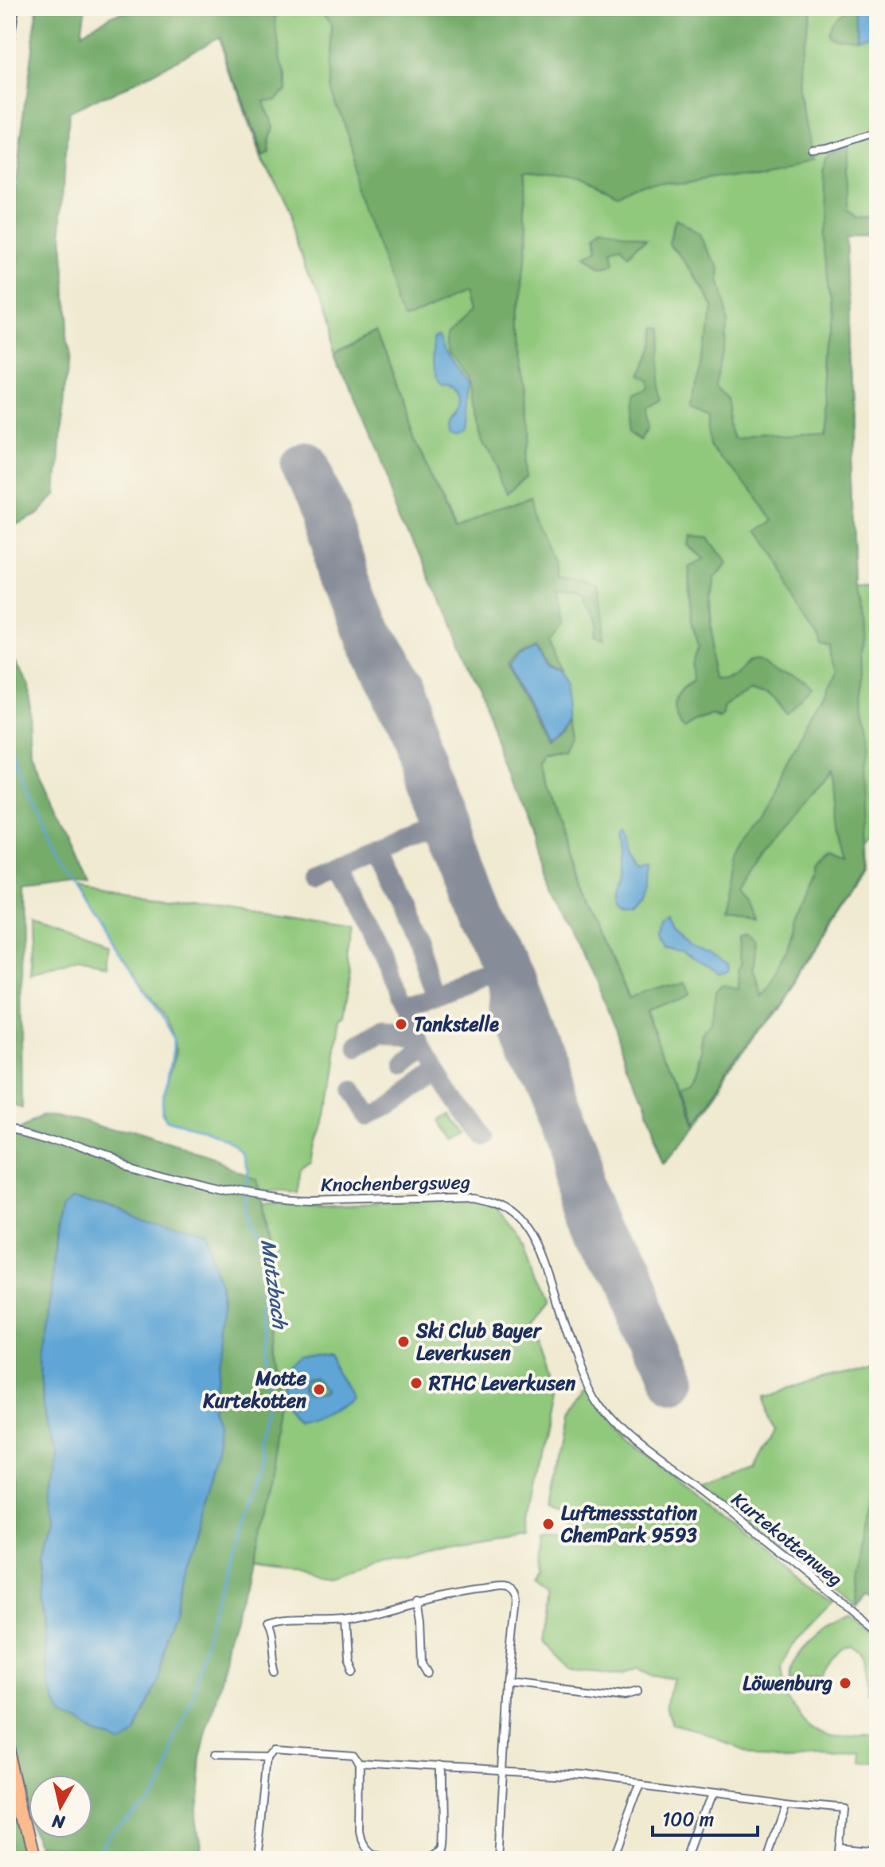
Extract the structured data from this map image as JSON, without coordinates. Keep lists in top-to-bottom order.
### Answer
{
  "streets": {
    "street": ["Knochenbergsweg", "Kurtekottenweg"]
  },
  "crossings": [
    ["Knochenbergsweg", "Kurtekottenweg"]
  ],
  "water": ["Mutzbach"],
  "places": [
    "Tankstelle",
    "Ski Club Bayer Leverkusen",
    "RTHC Leverkusen",
    "Motte Kurtekotten",
    "Luftmessstation ChemPark 9593",
    "Löwenburg"
  ],
  "scale_bar": "100 m",
  "north": "bottom"
}
